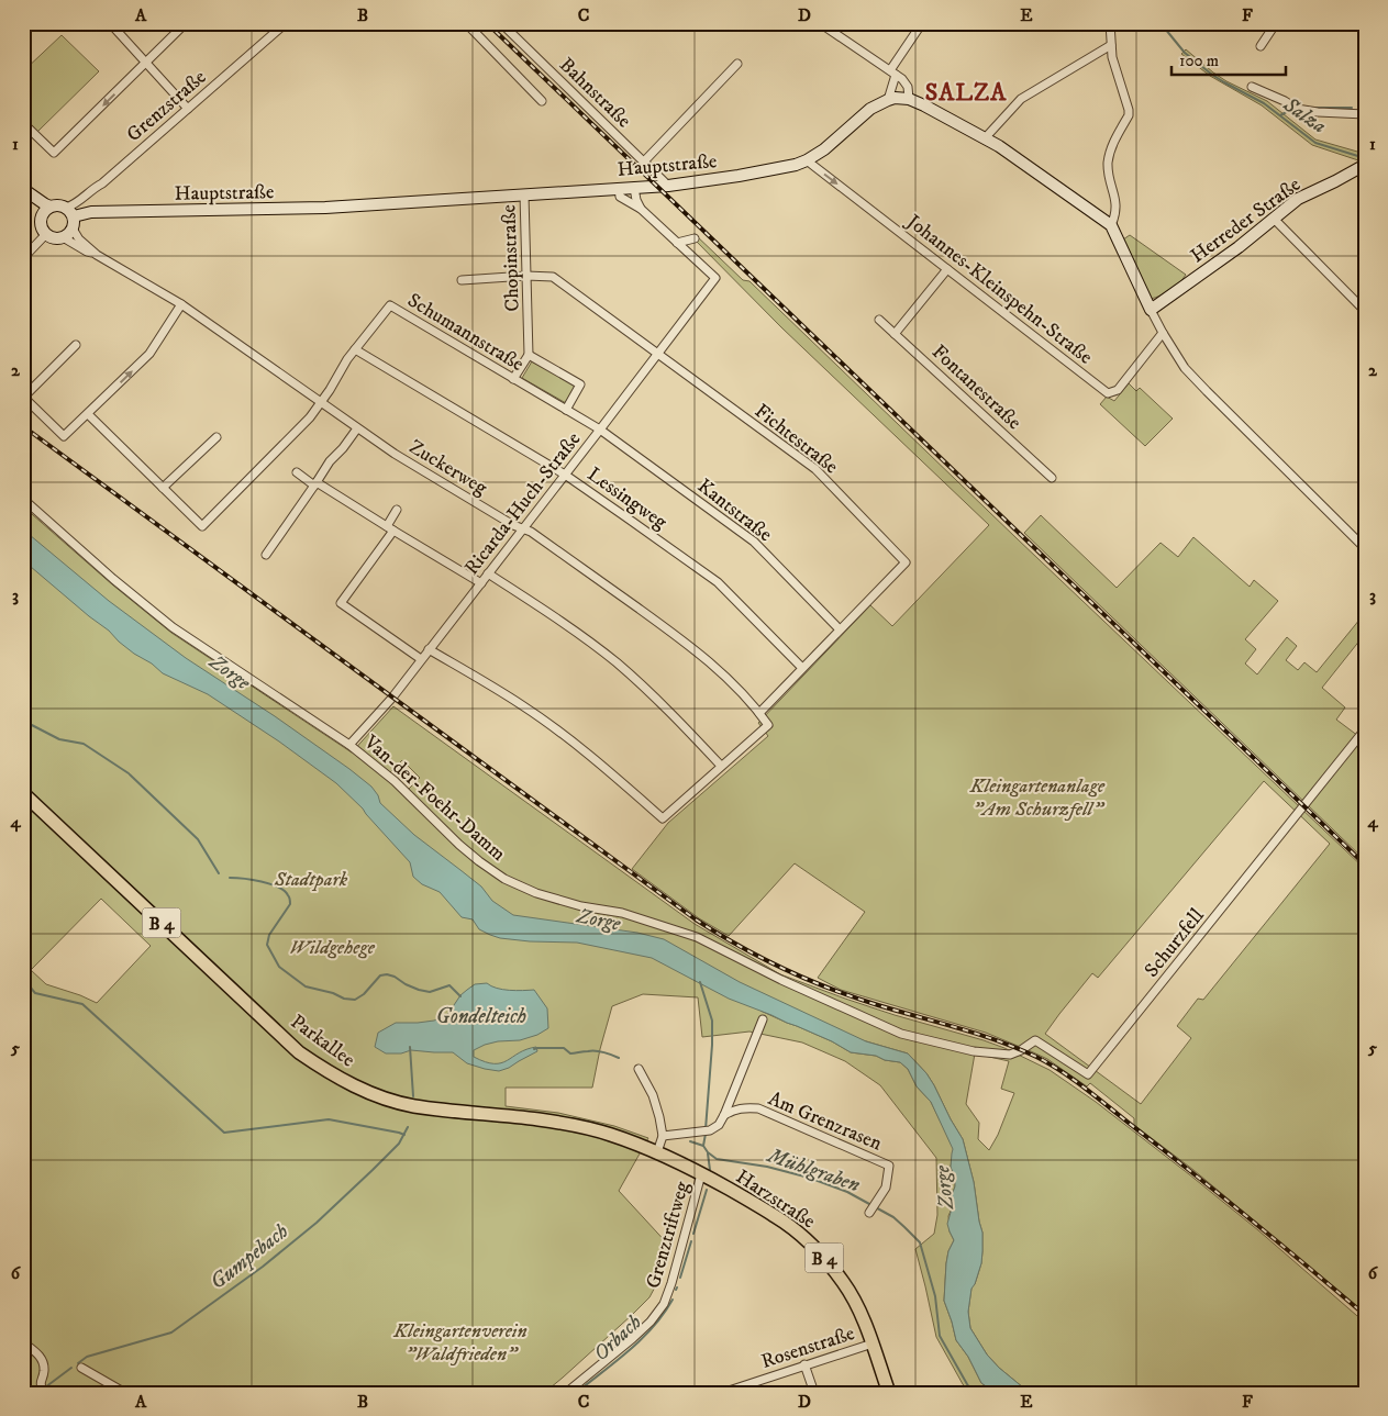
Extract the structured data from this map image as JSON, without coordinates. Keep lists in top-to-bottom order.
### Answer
{
  "streets": {
    "main road": ["B 4", "Parkallee", "Harzstraße"],
    "street": [
      "Bahnstraße",
      "Grenzstraße",
      "Hauptstraße",
      "Herreder Straße",
      "Chopinstraße",
      "Johannes-Kleinspehn-Straße",
      "Schumannstraße",
      "Fontanestraße",
      "Fichtestraße",
      "Zuckerweg",
      "Lessingweg",
      "Ricarda-Huch-Straße",
      "Kantstraße",
      "Van-der-Foehr-Damm",
      "Schurzfell",
      "Am Grenzrasen",
      "Grenztriftweg",
      "Rosenstraße"
    ]
  },
  "crossings": [
    ["Bahnstraße", "Hauptstraße"],
    ["Grenzstraße", "Hauptstraße"],
    ["Grenzstraße", "Zuckerweg"],
    ["Hauptstraße", "Chopinstraße"],
    ["Hauptstraße", "Johannes-Kleinspehn-Straße"],
    ["Hauptstraße", "Zuckerweg"],
    ["Chopinstraße", "Fichtestraße"],
    ["Schumannstraße", "Zuckerweg"],
    ["Schumannstraße", "Lessingweg"],
    ["Schumannstraße", "Ricarda-Huch-Straße"],
    ["Schumannstraße", "Kantstraße"],
    ["Fichtestraße", "Ricarda-Huch-Straße"],
    ["Fichtestraße", "Kantstraße"],
    ["Zuckerweg", "Ricarda-Huch-Straße"],
    ["Lessingweg", "Ricarda-Huch-Straße"],
    ["Ricarda-Huch-Straße", "Kantstraße"],
    ["Ricarda-Huch-Straße", "Van-der-Foehr-Damm"],
    ["Van-der-Foehr-Damm", "Schurzfell"],
    ["Parkallee", "Harzstraße"],
    ["Harzstraße", "Grenztriftweg"],
    ["Harzstraße", "Rosenstraße"]
  ],
  "one_way": ["Johannes-Kleinspehn-Straße"],
  "districts": ["SALZA"],
  "water": [
    "Salza",
    "Zorge",
    "Gondelteich",
    "Mühlgraben",
    "Gumpebach",
    "Orbach"
  ],
  "parks": [
    "Kleingartenanlage \"Am Schurzfell\"",
    "Stadtpark",
    "Wildgehege",
    "Kleingartenverein \"Waldfrieden\""
  ],
  "scale_bar": "100 m",
  "grid": {
    "columns": [
      "A",
      "B",
      "C",
      "D",
      "E",
      "F"
    ],
    "rows": [
      "1",
      "2",
      "3",
      "4",
      "5",
      "6"
    ]
  }
}
